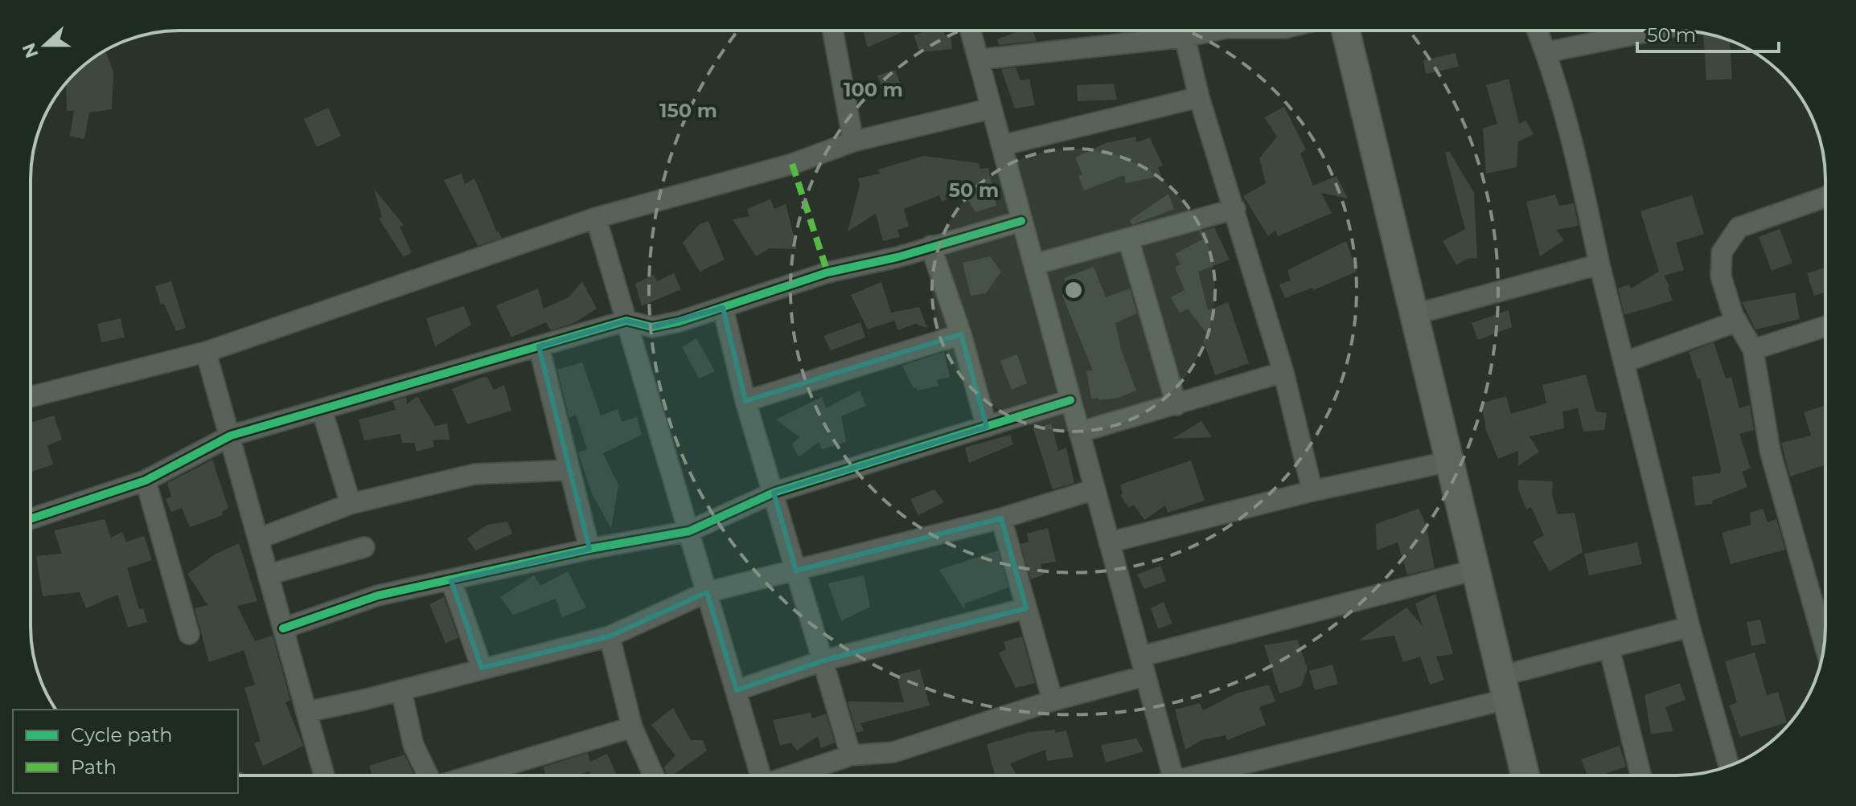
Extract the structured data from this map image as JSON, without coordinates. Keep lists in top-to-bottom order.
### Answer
{
  "legend": ["Cycle path", "Path"],
  "scale_bar": "50 m",
  "north": "left",
  "rings": ["100 m", "150 m", "50 m"]
}
